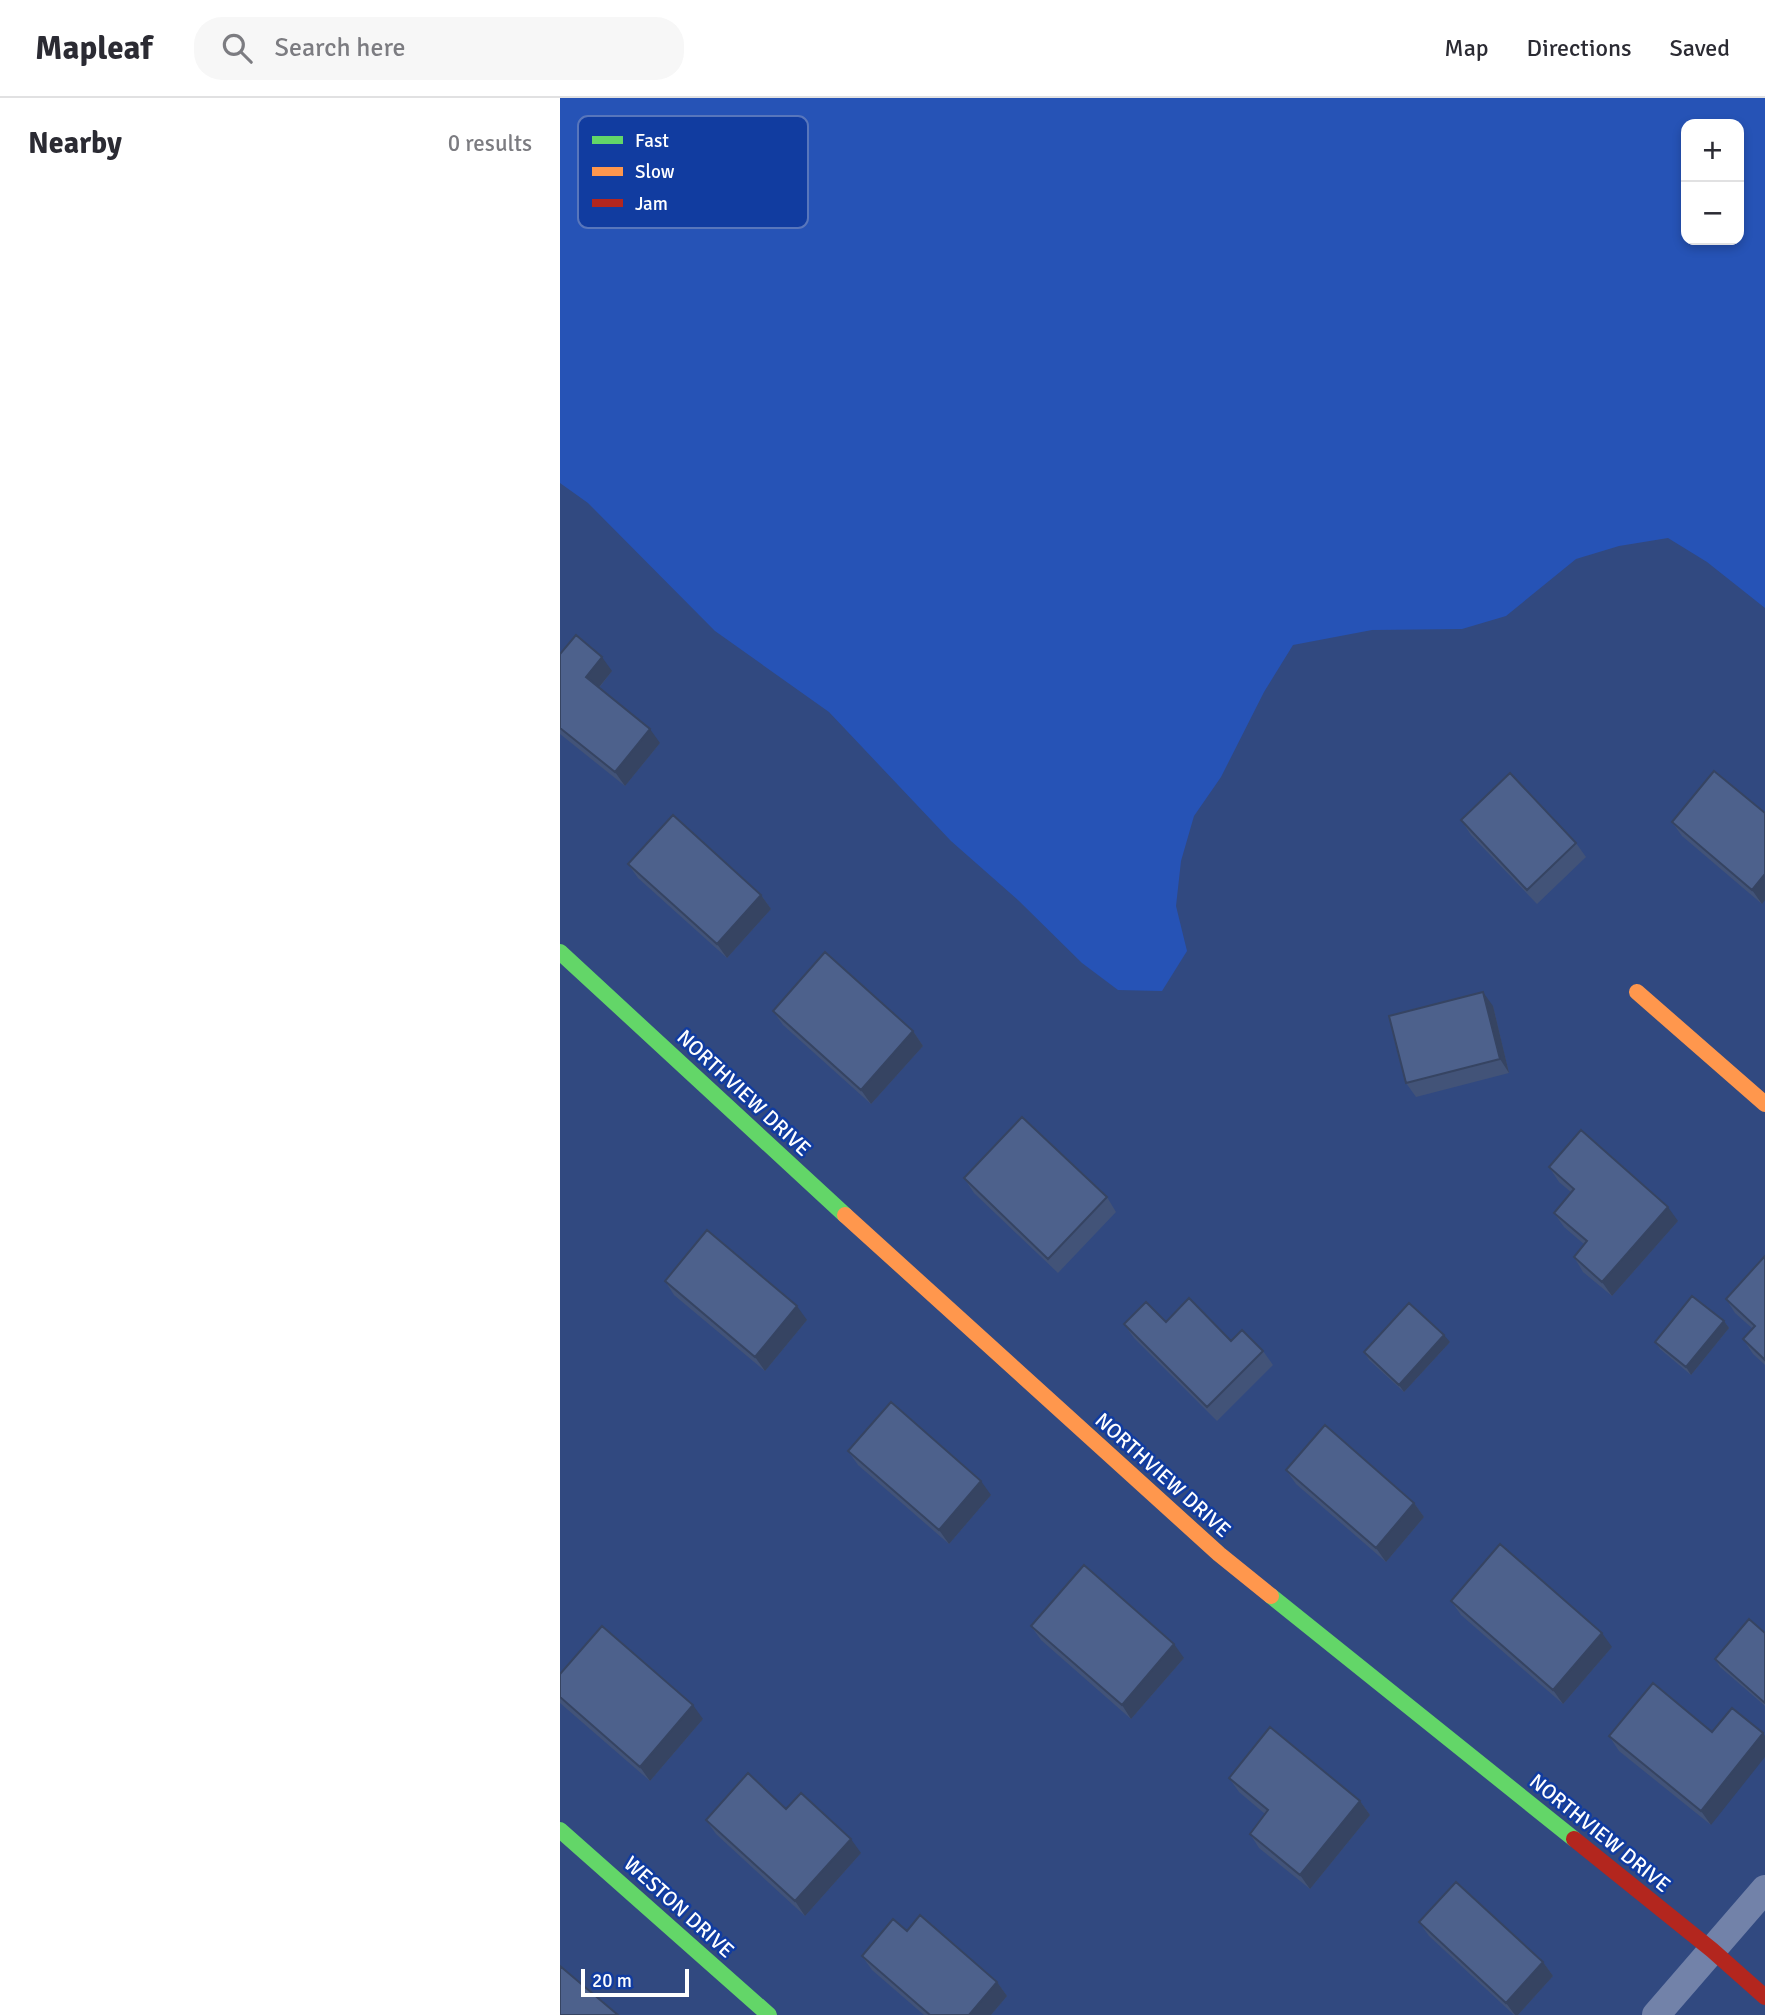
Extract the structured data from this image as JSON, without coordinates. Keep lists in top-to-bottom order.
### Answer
{
  "streets": {
    "street": ["NORTHVIEW DRIVE", "WESTON DRIVE"]
  },
  "legend": ["Fast", "Slow", "Jam"],
  "scale_bar": "20 m",
  "page": {
    "header": "Mapleaf",
    "search": "Search here",
    "nav": ["Map", "Directions", "Saved"],
    "heading": ["Nearby", "0 results"],
    "map_buttons": ["+", "−"],
    "scale": "20 m"
  }
}
